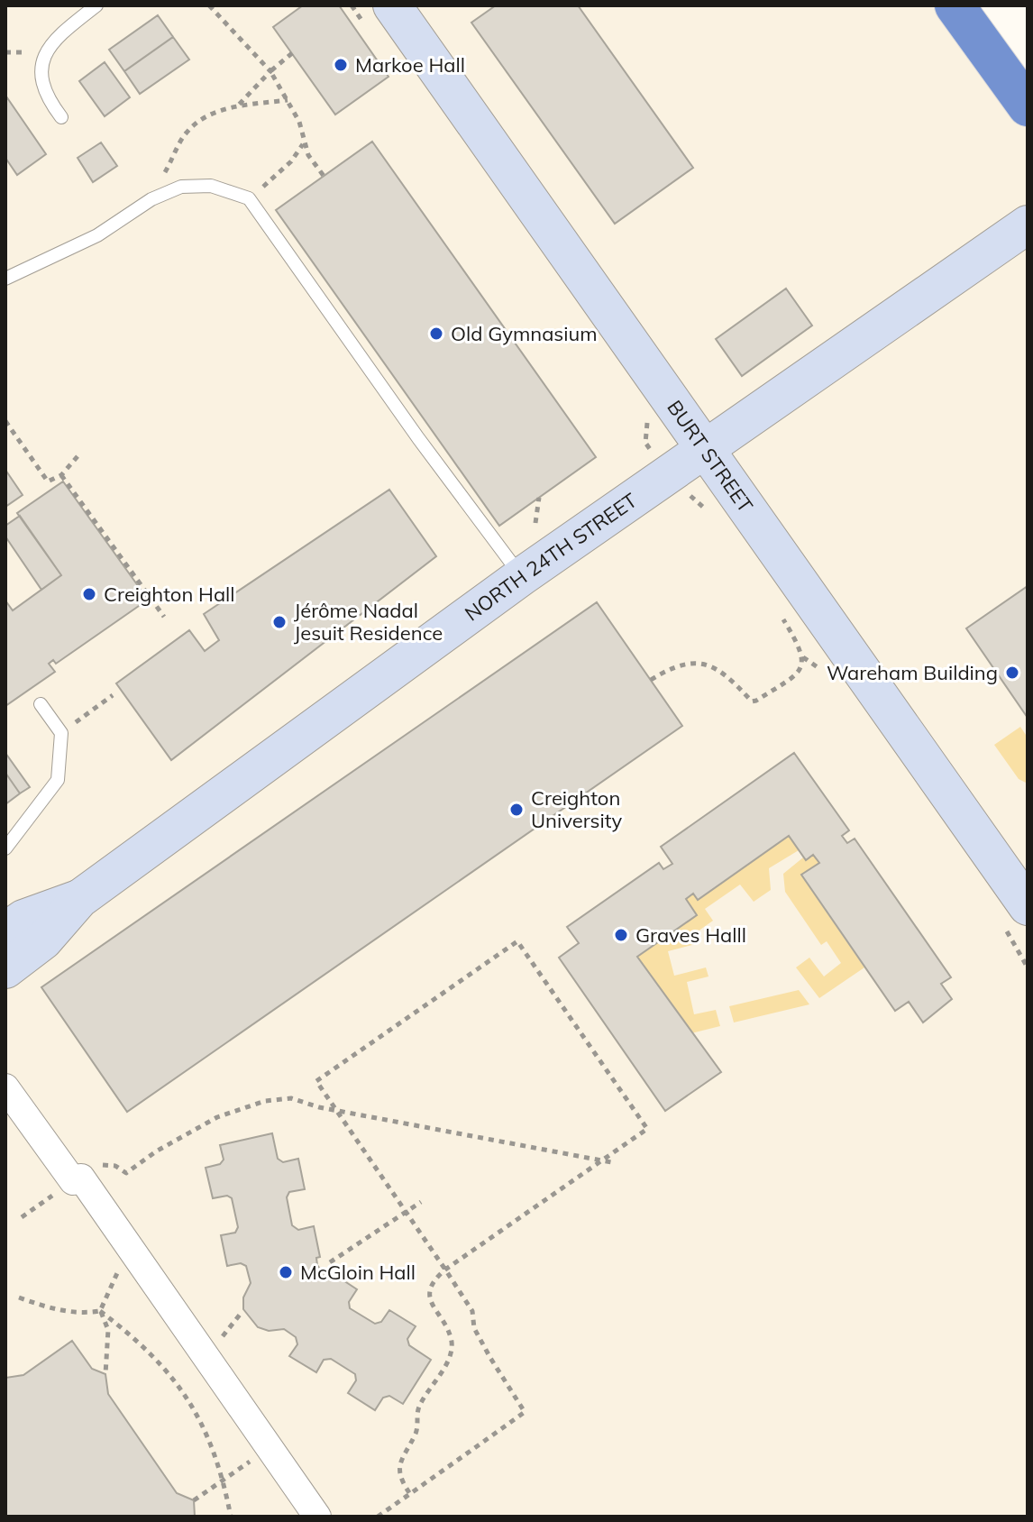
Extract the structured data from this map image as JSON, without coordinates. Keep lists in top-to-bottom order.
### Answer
{
  "streets": {
    "main road": ["BURT STREET", "NORTH 24TH STREET"]
  },
  "crossings": [
    ["BURT STREET", "NORTH 24TH STREET"]
  ],
  "places": [
    "Markoe Hall",
    "Old Gymnasium",
    "Creighton Hall",
    "Jérôme Nadal Jesuit Residence",
    "Wareham Building",
    "Creighton University",
    "Graves Halll",
    "McGloin Hall"
  ]
}
